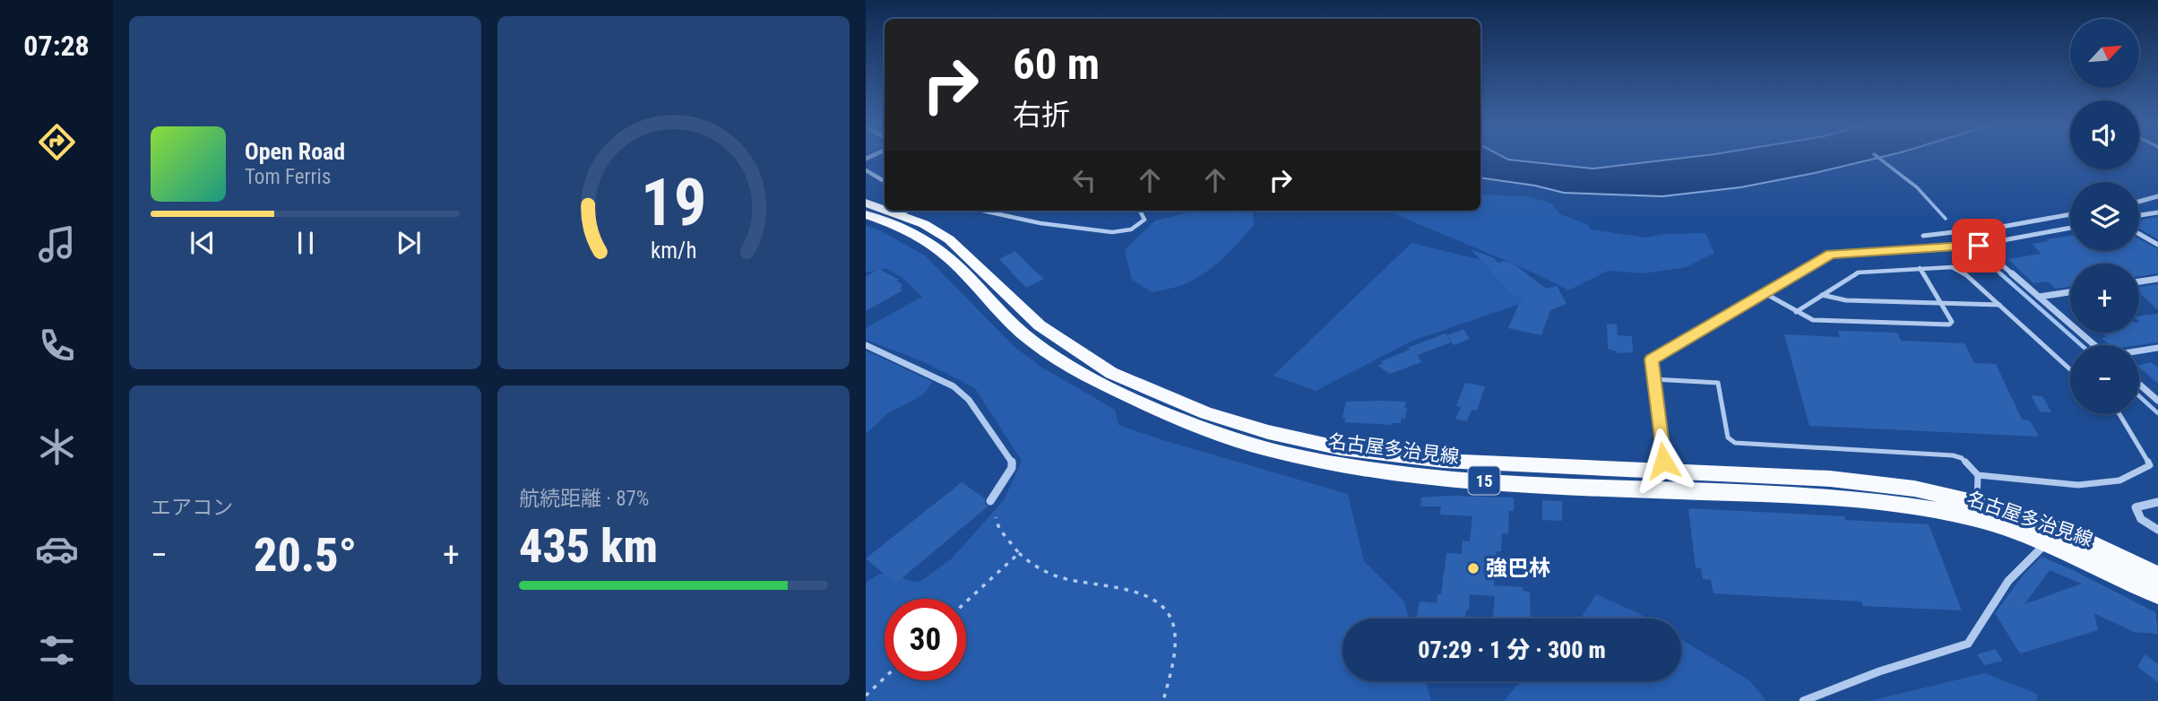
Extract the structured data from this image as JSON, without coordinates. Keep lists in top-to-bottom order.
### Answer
{
  "streets": {
    "main road": ["名古屋多治見線", "15"]
  },
  "places": ["強巴林"],
  "north": "top right",
  "page": {
    "tabs": "07:28",
    "map_buttons": ["+", "−"],
    "turn": ["60 m", "右折"],
    "song": ["Open Road", "Tom Ferris"],
    "tile": [
      "エアコン",
      ["航続距離 · 87%", "435 km"]
    ],
    "heat": ["−", "20.5°", "+"],
    "limit": "30",
    "trip": "07:29 · 1 分 · 300 m",
    "gauge": ["19", "km/h"]
  }
}
